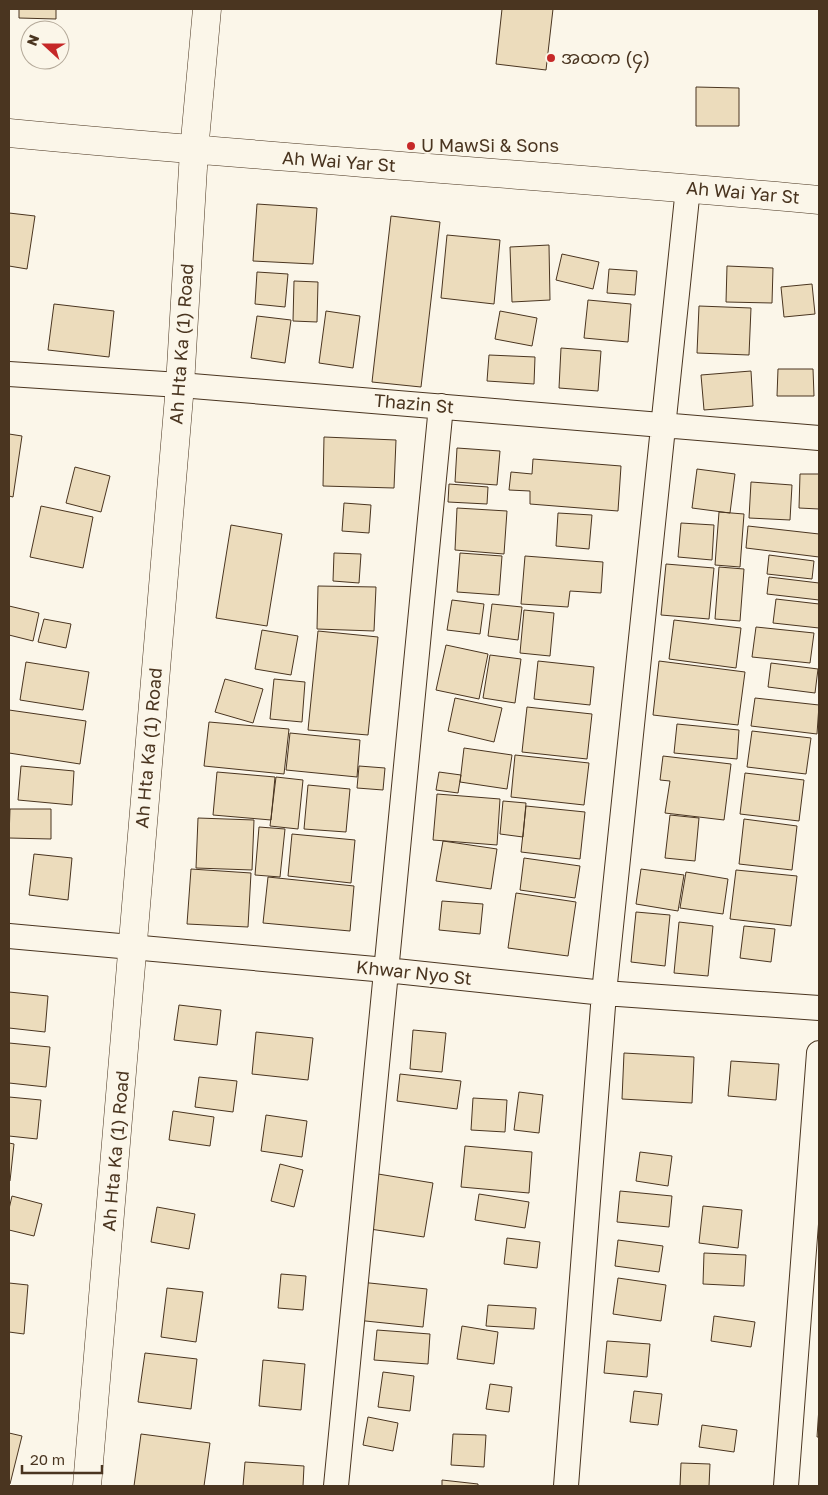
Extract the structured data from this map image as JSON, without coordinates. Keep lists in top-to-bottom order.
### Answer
{
  "streets": {
    "street": [
      "Ah Wai Yar St",
      "Ah Hta Ka (1) Road",
      "Thazin St",
      "Khwar Nyo St"
    ]
  },
  "crossings": [
    ["Ah Wai Yar St", "Ah Hta Ka (1) Road"],
    ["Ah Hta Ka (1) Road", "Thazin St"],
    ["Ah Hta Ka (1) Road", "Khwar Nyo St"]
  ],
  "places": ["အထက (၄)", "U MawSi & Sons"],
  "scale_bar": "20 m",
  "north": "left"
}
